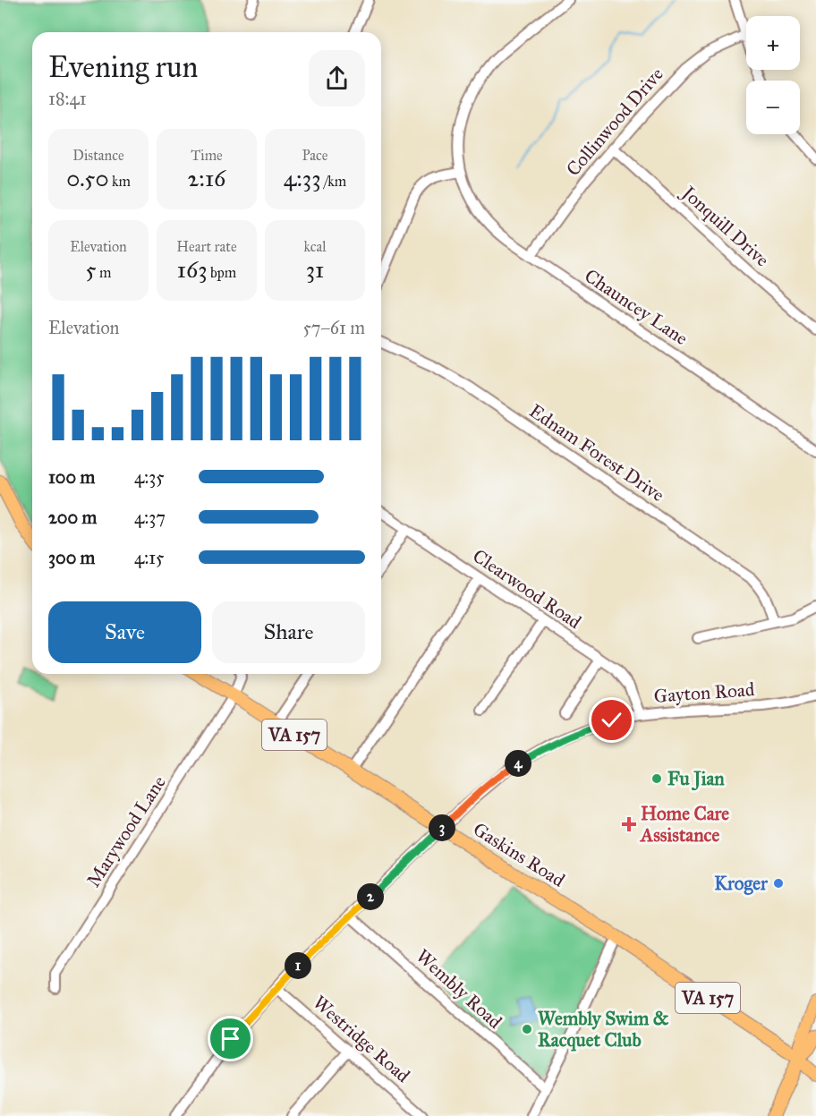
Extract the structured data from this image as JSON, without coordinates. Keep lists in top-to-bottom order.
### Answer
{
  "streets": {
    "main road": ["VA 157", "Gaskins Road"],
    "street": [
      "Collinwood Drive",
      "Jonquill Drive",
      "Chauncey Lane",
      "Ednam Forest Drive",
      "Clearwood Road",
      "Gayton Road",
      "Marywood Lane",
      "Wembly Road",
      "Westridge Road"
    ]
  },
  "crossings": [
    ["Collinwood Drive", "Jonquill Drive"],
    ["Collinwood Drive", "Chauncey Lane"],
    ["Clearwood Road", "Gayton Road"],
    ["Gayton Road", "Gaskins Road"],
    ["Gayton Road", "Wembly Road"],
    ["Gayton Road", "Westridge Road"],
    ["Marywood Lane", "Gaskins Road"]
  ],
  "places": {
    "other": ["Fu Jian", "Kroger", "Wembly Swim & Racquet Club"],
    "health": ["Home Care Assistance"]
  },
  "page": {
    "map_buttons": ["+", "−"],
    "heading": ["Evening run", "18:41"],
    "stats": [
      ["Distance", "0.50 km"],
      ["Time", "2:16"],
      ["Pace", "4:33 /km"],
      ["Elevation", "5 m"],
      ["Heart rate", "163 bpm"],
      ["kcal", "31"]
    ],
    "chart": ["Elevation", "57–61 m"],
    "list": [
      {
        "name": "100 m",
        "note": "4:35"
      },
      {
        "name": "200 m",
        "note": "4:37"
      },
      {
        "name": "300 m",
        "note": "4:15"
      }
    ],
    "buttons": ["Save", "Share"],
    "pins": [
      "4",
      "3",
      "2",
      "1"
    ]
  }
}
